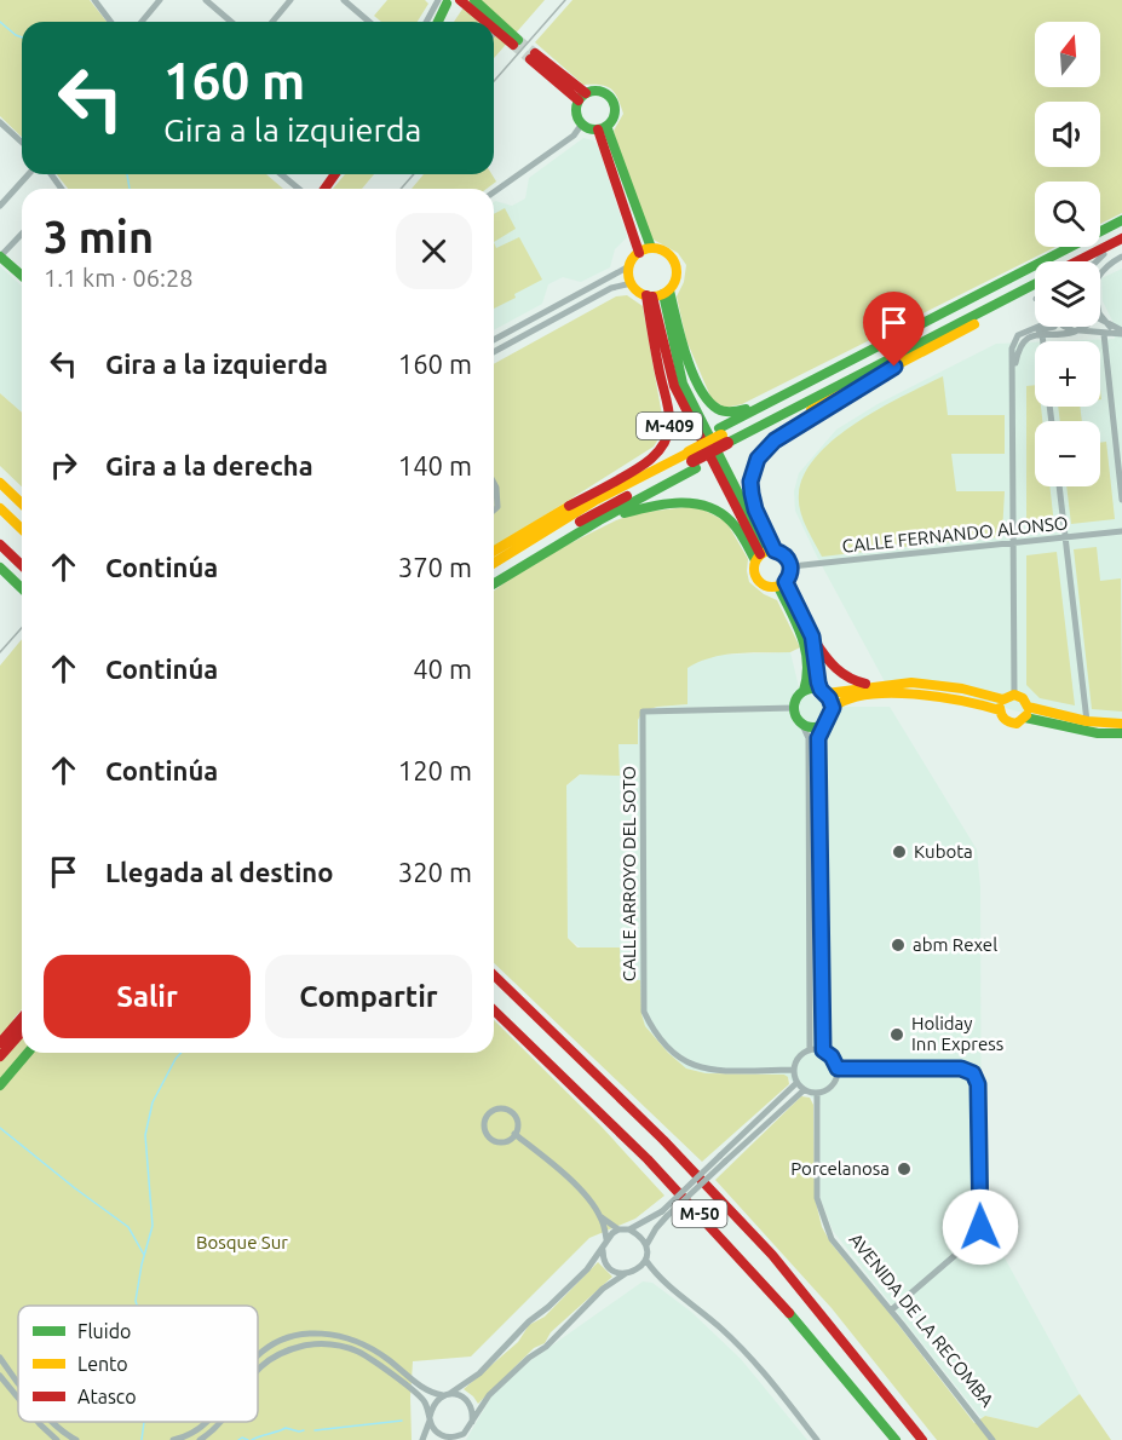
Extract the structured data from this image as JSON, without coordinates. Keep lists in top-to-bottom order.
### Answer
{
  "streets": {
    "main road": ["M-409", "M-50"],
    "street": ["CALLE FERNANDO ALONSO", "CALLE ARROYO DEL SOTO", "AVENIDA DE LA RECOMBA"]
  },
  "crossings": [
    ["M-409", "CALLE FERNANDO ALONSO"],
    ["CALLE ARROYO DEL SOTO", "AVENIDA DE LA RECOMBA"]
  ],
  "parks": ["Bosque Sur"],
  "places": [
    "Kubota",
    "abm Rexel",
    "Holiday Inn Express",
    "Porcelanosa"
  ],
  "legend": ["Fluido", "Lento", "Atasco"],
  "north": "top",
  "page": {
    "map_buttons": ["+", "−"],
    "turn": ["160 m", "Gira a la izquierda"],
    "heading": ["3 min", "1.1 km · 06:28"],
    "list": [
      {
        "name": "Gira a la izquierda",
        "value": "160 m"
      },
      {
        "name": "Gira a la derecha",
        "value": "140 m"
      },
      {
        "name": "Continúa",
        "value": "370 m"
      },
      {
        "name": "Continúa",
        "value": "40 m"
      },
      {
        "name": "Continúa",
        "value": "120 m"
      },
      {
        "name": "Llegada al destino",
        "value": "320 m"
      }
    ],
    "buttons": ["Salir", "Compartir"]
  }
}
